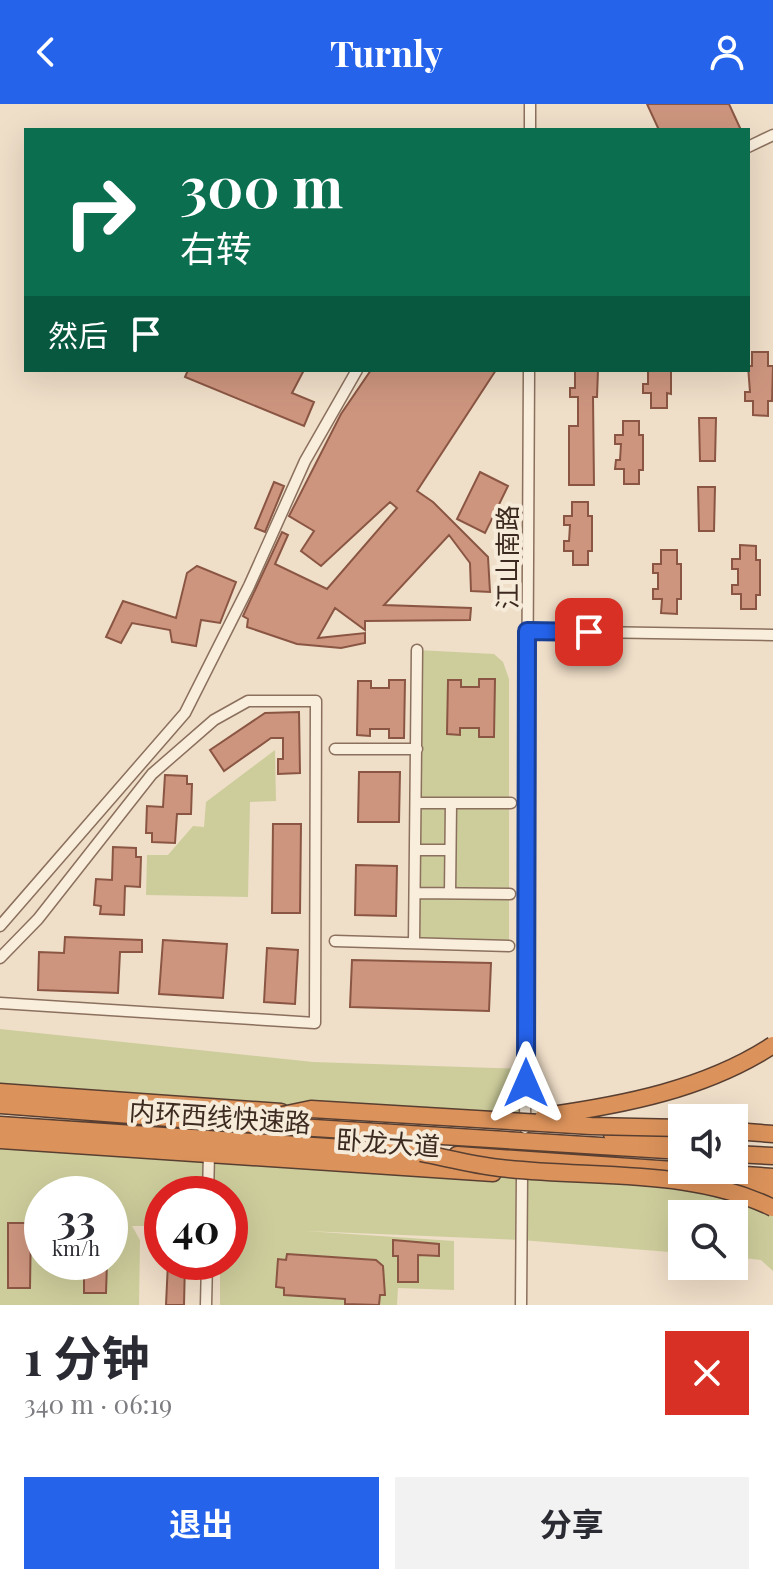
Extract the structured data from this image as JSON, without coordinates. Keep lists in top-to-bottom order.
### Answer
{
  "streets": {
    "highway": ["内环西线快速路", "卧龙大道"],
    "street": ["江山南路"]
  },
  "crossings": [
    ["江山南路", "卧龙大道"]
  ],
  "page": {
    "header": "Turnly",
    "turn": ["300 m", "右转"],
    "then": "然后",
    "speed": "33 km/h",
    "limit": "40",
    "heading": ["1 分钟", "340 m · 06:19"],
    "buttons": ["退出", "分享"]
  }
}
